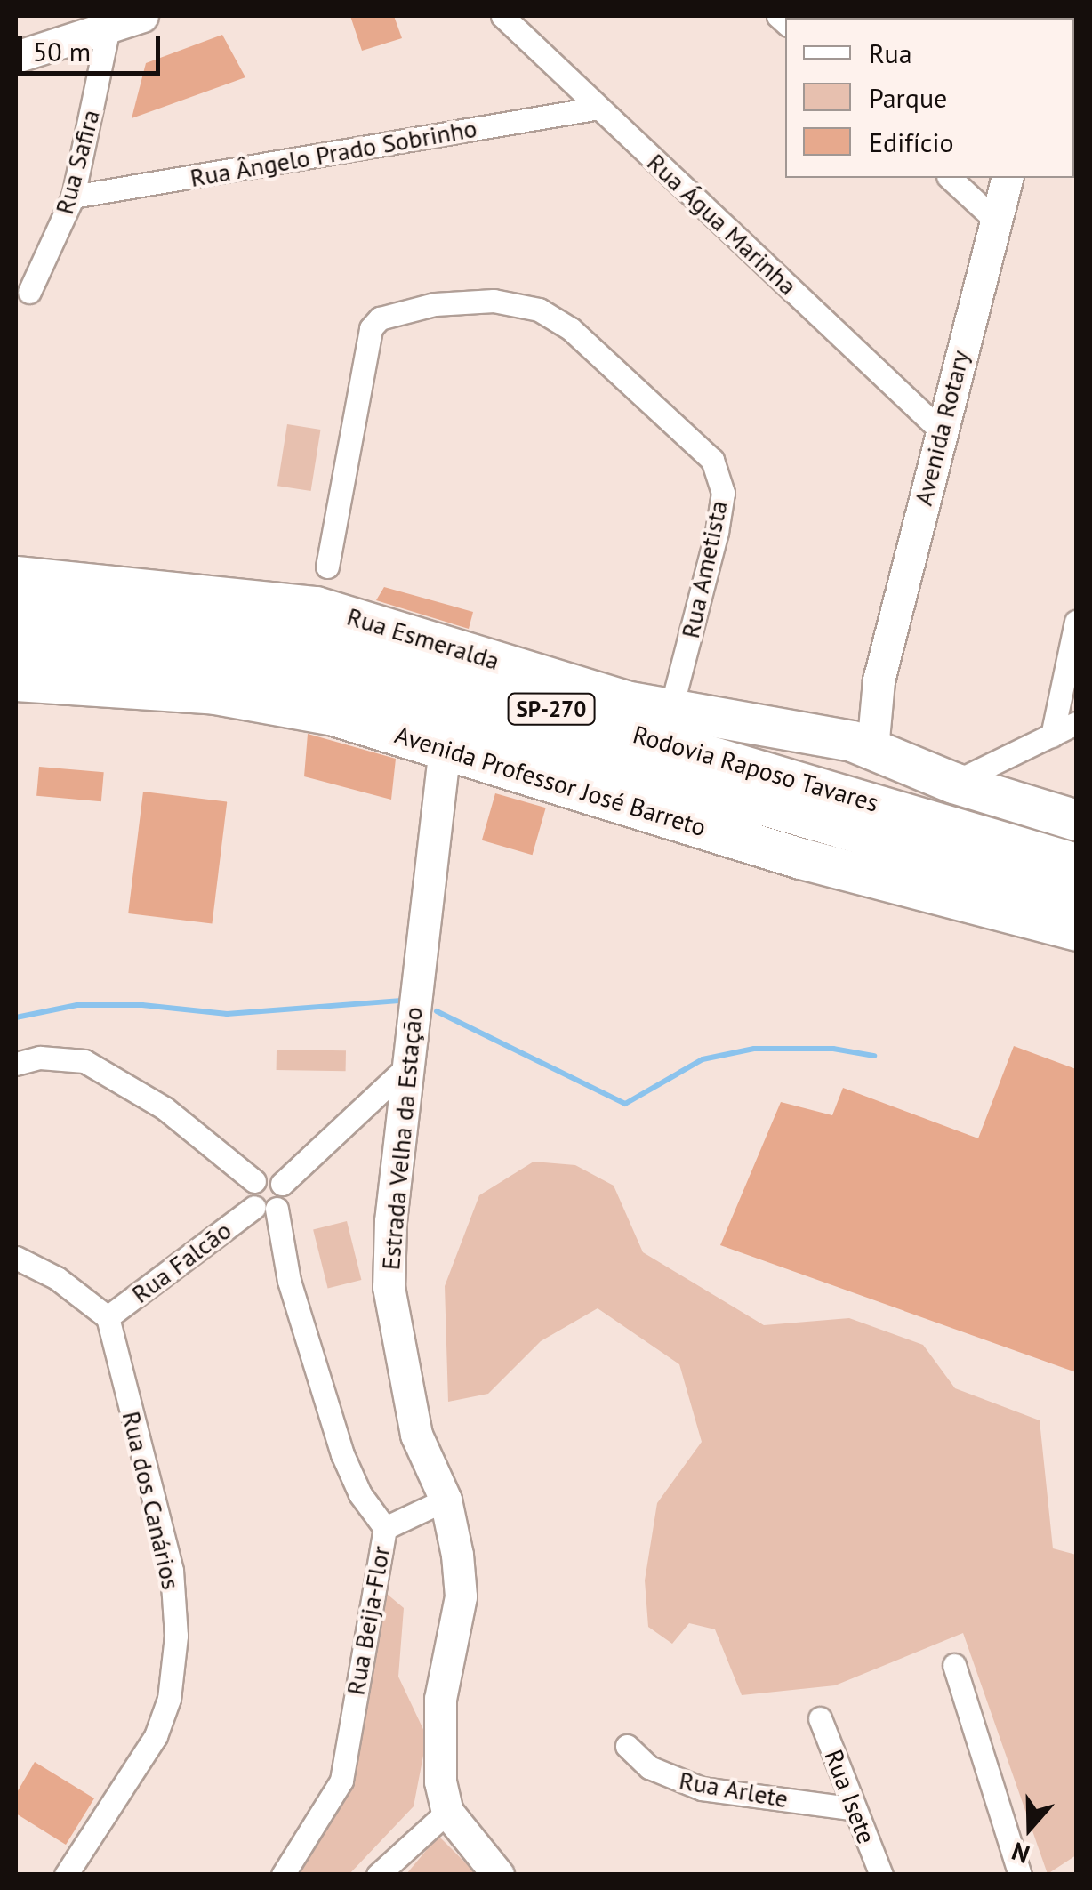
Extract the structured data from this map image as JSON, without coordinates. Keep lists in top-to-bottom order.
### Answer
{
  "streets": {
    "highway": [
      "Rua Esmeralda",
      "SP-270",
      "Rodovia Raposo Tavares",
      "Avenida Professor José Barreto"
    ],
    "street": [
      "Rua Ângelo Prado Sobrinho",
      "Rua Safira",
      "Rua Água Marinha",
      "Avenida Rotary",
      "Rua Ametista",
      "Estrada Velha da Estação",
      "Rua Falcão",
      "Rua dos Canários",
      "Rua Beija-Flor",
      "Rua Arlete",
      "Rua Isete"
    ]
  },
  "crossings": [
    ["Rua Ângelo Prado Sobrinho", "Rua Safira"],
    ["Rua Ângelo Prado Sobrinho", "Rua Água Marinha"],
    ["Rua Água Marinha", "Avenida Rotary"],
    ["Avenida Rotary", "Rua Esmeralda"],
    ["Rua Ametista", "Rua Esmeralda"],
    ["Avenida Professor José Barreto", "Estrada Velha da Estação"],
    ["Rua Falcão", "Rua dos Canários"],
    ["Rua Falcão", "Rua Beija-Flor"],
    ["Rua Arlete", "Rua Isete"]
  ],
  "legend": ["Rua", "Parque", "Edifício"],
  "scale_bar": "50 m",
  "north": "bottom"
}
